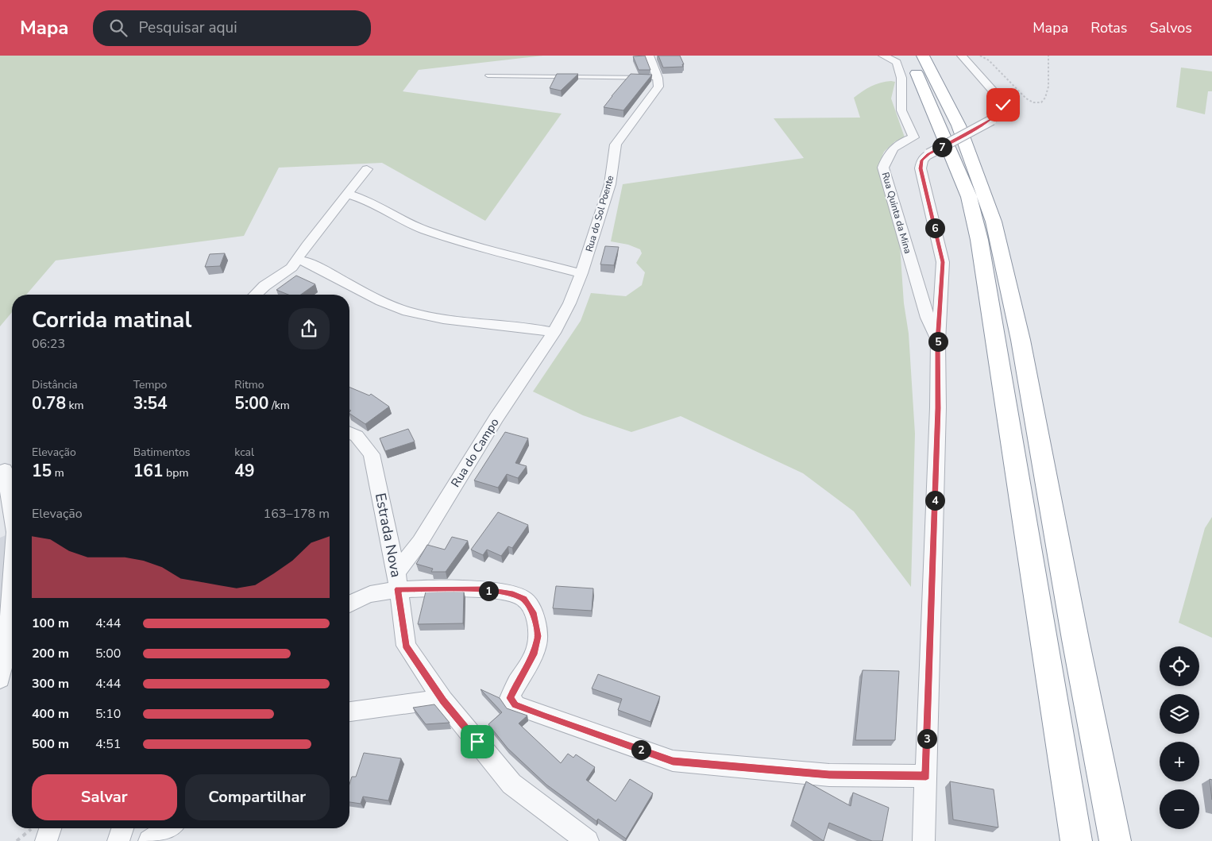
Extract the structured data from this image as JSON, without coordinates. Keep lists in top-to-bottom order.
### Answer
{
  "streets": {
    "street": [
      "Rua Quinta da Mina",
      "Rua do Sol Poente",
      "Rua do Campo",
      "Estrada Nova"
    ]
  },
  "crossings": [
    ["Rua do Sol Poente", "Rua do Campo"],
    ["Rua do Campo", "Estrada Nova"]
  ],
  "page": {
    "header": "Mapa",
    "search": "Pesquisar aqui",
    "nav": ["Mapa", "Rotas", "Salvos"],
    "pins": [
      "7",
      "6",
      "5",
      "4",
      "1",
      "3",
      "2"
    ],
    "heading": ["Corrida matinal", "06:23"],
    "stats": [
      ["Distância", "0.78 km"],
      ["Tempo", "3:54"],
      ["Ritmo", "5:00 /km"],
      ["Elevação", "15 m"],
      ["Batimentos", "161 bpm"],
      ["kcal", "49"]
    ],
    "chart": ["Elevação", "163–178 m"],
    "list": [
      {
        "name": "100 m",
        "note": "4:44"
      },
      {
        "name": "200 m",
        "note": "5:00"
      },
      {
        "name": "300 m",
        "note": "4:44"
      },
      {
        "name": "400 m",
        "note": "5:10"
      },
      {
        "name": "500 m",
        "note": "4:51"
      }
    ],
    "map_buttons": ["+", "−"],
    "buttons": ["Salvar", "Compartilhar"]
  }
}
